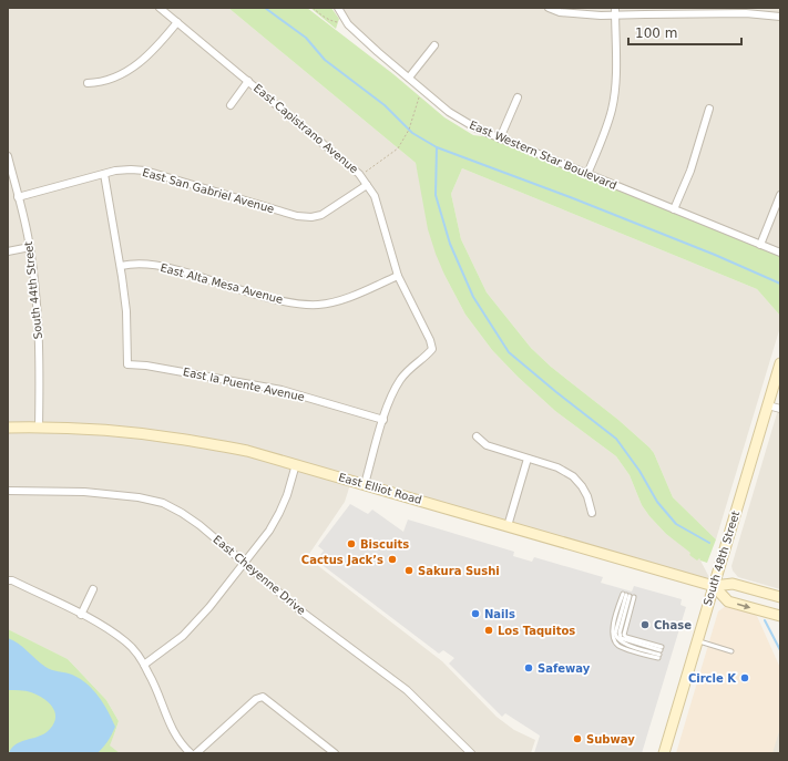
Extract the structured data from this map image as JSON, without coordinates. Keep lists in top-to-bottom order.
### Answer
{
  "streets": {
    "main road": ["East Elliot Road", "South 48th Street"],
    "street": [
      "East Capistrano Avenue",
      "East Western Star Boulevard",
      "East San Gabriel Avenue",
      "East Alta Mesa Avenue",
      "South 44th Street",
      "East la Puente Avenue",
      "East Cheyenne Drive"
    ]
  },
  "crossings": [
    ["East Capistrano Avenue", "East San Gabriel Avenue"],
    ["East Capistrano Avenue", "East Alta Mesa Avenue"],
    ["East Capistrano Avenue", "East la Puente Avenue"],
    ["East San Gabriel Avenue", "South 44th Street"],
    ["East Alta Mesa Avenue", "East la Puente Avenue"],
    ["South 44th Street", "East Elliot Road"],
    ["East Elliot Road", "South 48th Street"]
  ],
  "places": [
    "Biscuits",
    "Cactus Jack’s",
    "Sakura Sushi",
    "Nails",
    "Chase",
    "Los Taquitos",
    "Safeway",
    "Circle K",
    "Subway"
  ],
  "scale_bar": "100 m"
}
